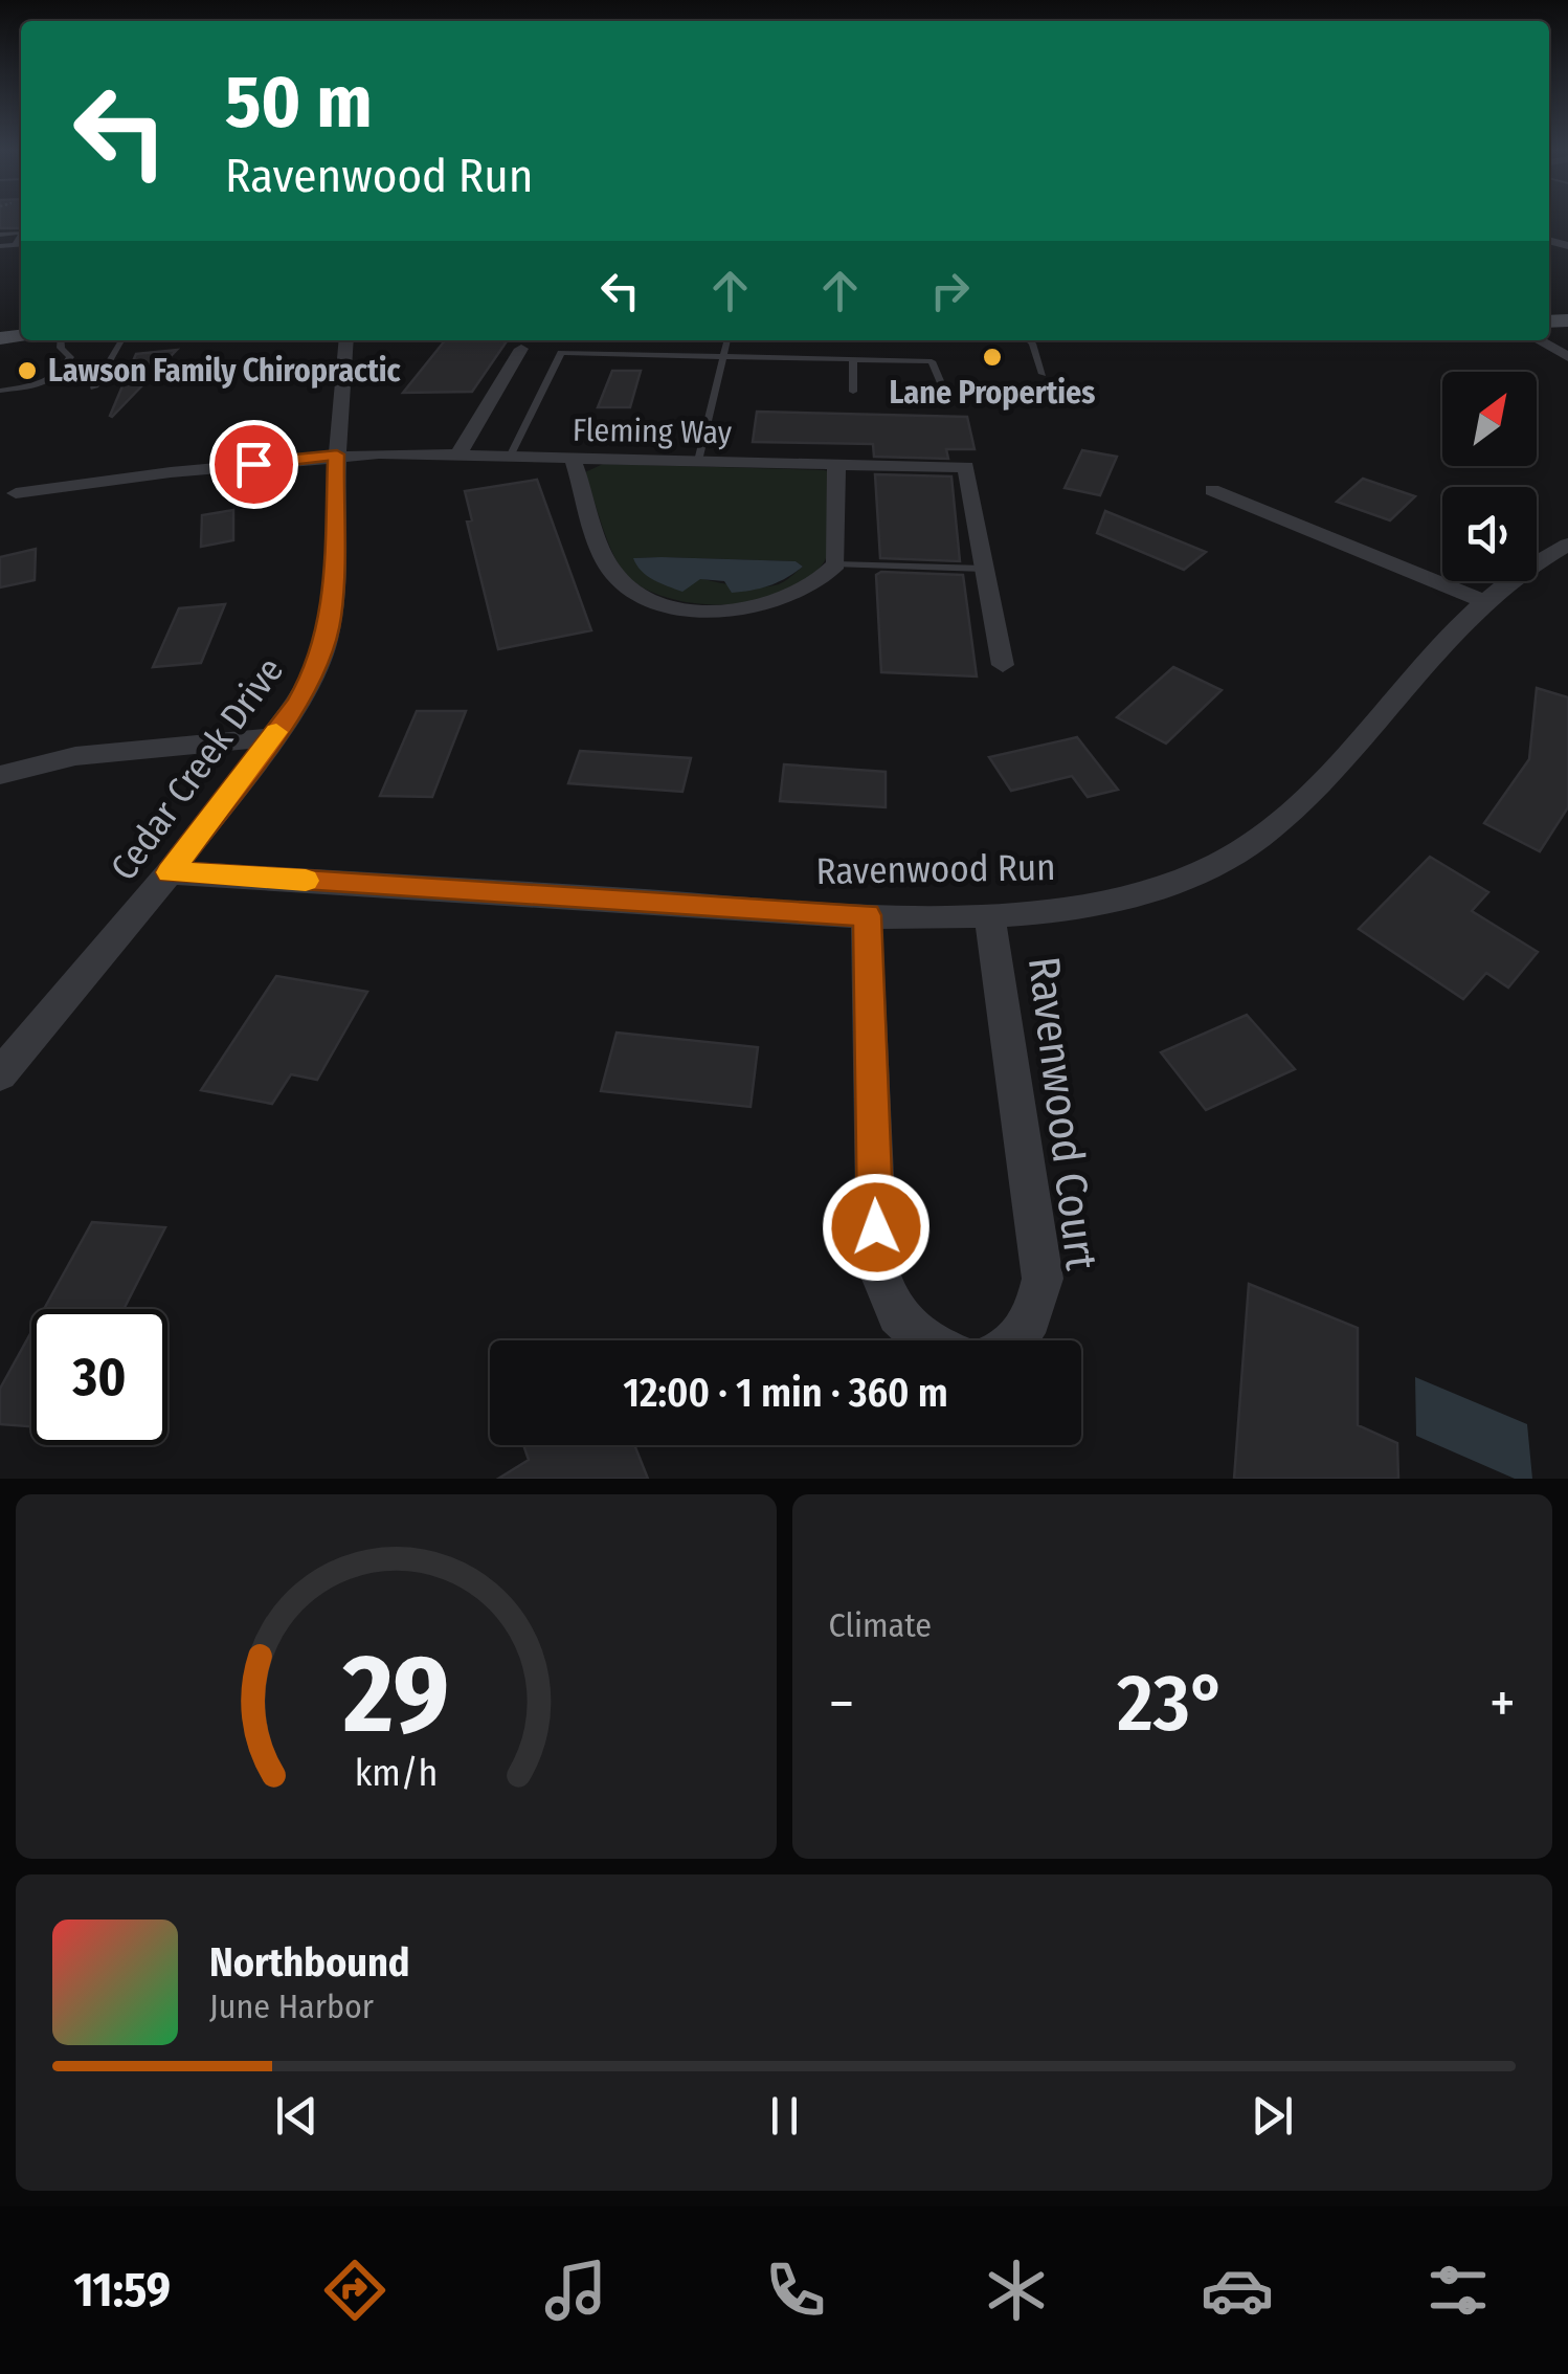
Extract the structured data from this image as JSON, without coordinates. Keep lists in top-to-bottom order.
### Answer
{
  "streets": {
    "street": [
      "Fleming Way",
      "Cedar Creek Drive",
      "Ravenwood Run",
      "Ravenwood Court"
    ]
  },
  "crossings": [
    ["Fleming Way", "Cedar Creek Drive"],
    ["Cedar Creek Drive", "Ravenwood Run"],
    ["Ravenwood Run", "Ravenwood Court"]
  ],
  "places": ["Lane Properties", "Lawson Family Chiropractic"],
  "north": "top right",
  "page": {
    "turn": ["50 m", "Ravenwood Run"],
    "limit": "30",
    "trip": "12:00 · 1 min · 360 m",
    "tile": "Climate",
    "heat": ["−", "23°", "+"],
    "song": ["Northbound", "June Harbor"],
    "tabs": "11:59",
    "gauge": ["29", "km/h"]
  }
}
